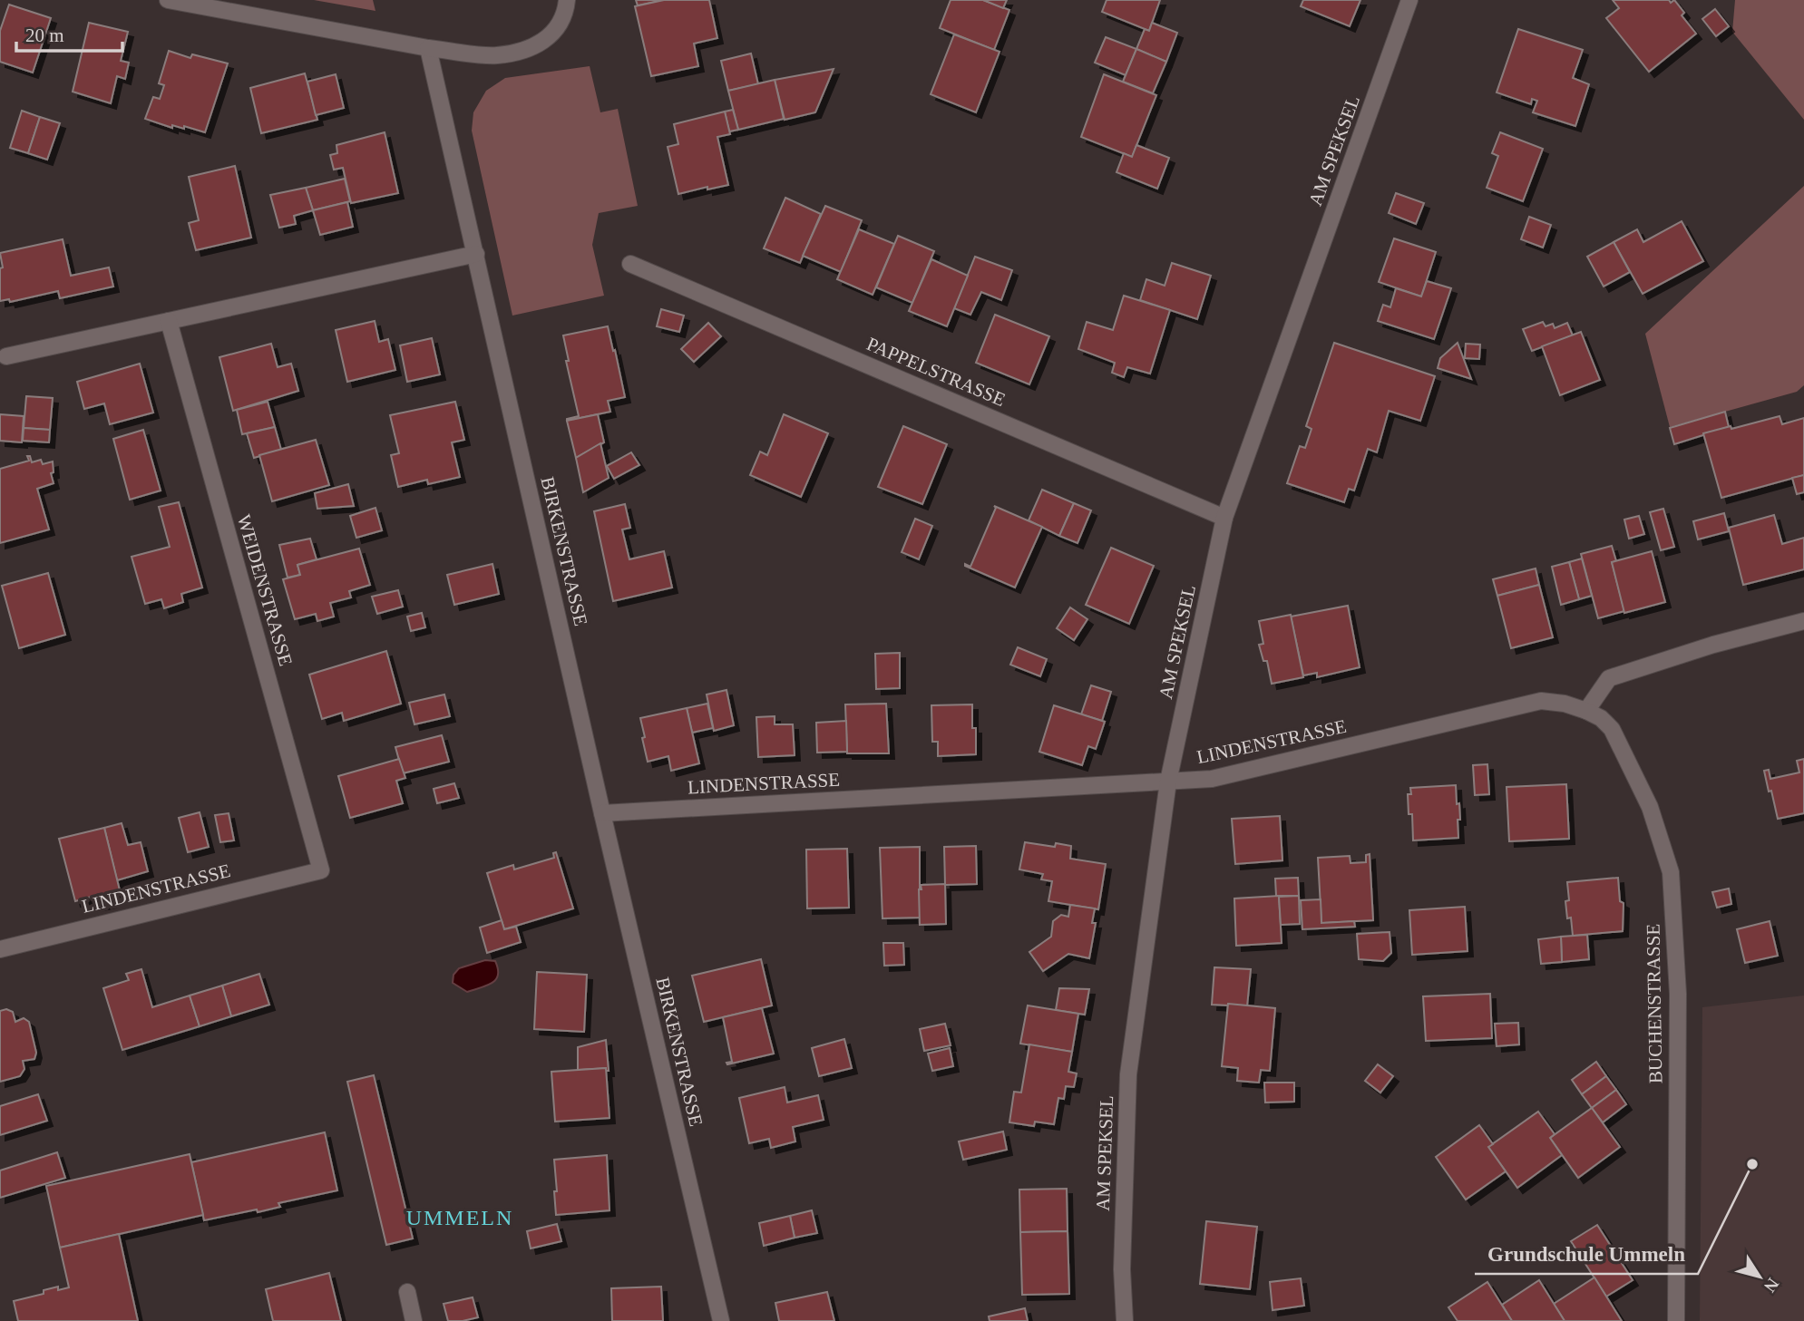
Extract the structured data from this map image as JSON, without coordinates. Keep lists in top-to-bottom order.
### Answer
{
  "streets": {
    "street": [
      "AM SPEKSEL",
      "PAPPELSTRASSE",
      "BIRKENSTRASSE",
      "WEIDENSTRASSE",
      "LINDENSTRASSE",
      "BUCHENSTRASSE"
    ]
  },
  "crossings": [
    ["AM SPEKSEL", "PAPPELSTRASSE"],
    ["AM SPEKSEL", "LINDENSTRASSE"],
    ["BIRKENSTRASSE", "LINDENSTRASSE"],
    ["WEIDENSTRASSE", "LINDENSTRASSE"],
    ["LINDENSTRASSE", "BUCHENSTRASSE"]
  ],
  "districts": ["UMMELN"],
  "places": ["Grundschule Ummeln"],
  "scale_bar": "20 m",
  "north": "bottom right"
}
